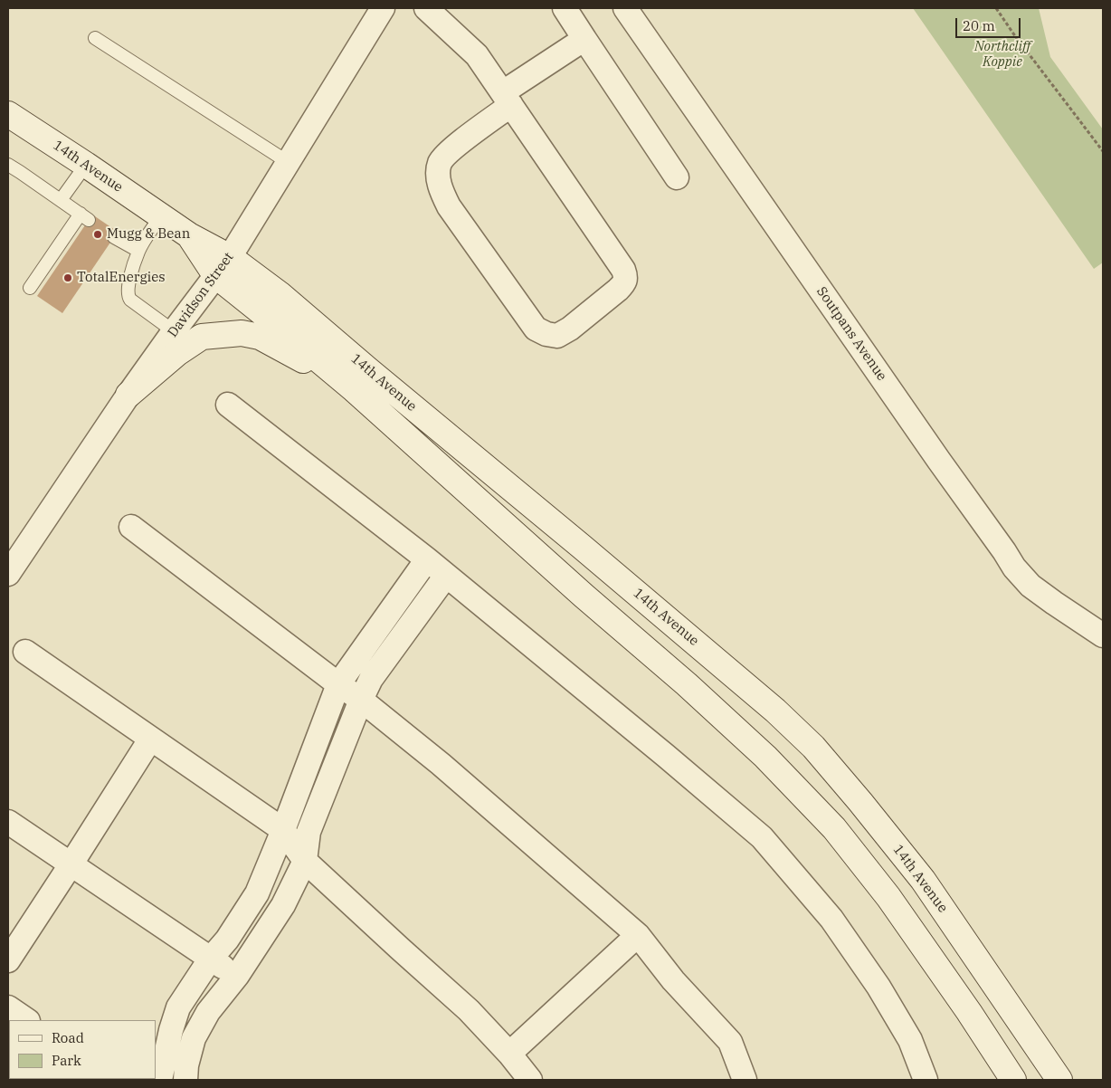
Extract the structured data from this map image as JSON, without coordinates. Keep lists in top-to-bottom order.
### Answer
{
  "streets": {
    "main road": ["14th Avenue"],
    "street": ["Davidson Street", "Soutpans Avenue"]
  },
  "crossings": [
    ["14th Avenue", "Davidson Street"]
  ],
  "parks": ["Northcliff Koppie"],
  "places": ["Mugg & Bean", "TotalEnergies"],
  "legend": ["Road", "Park"],
  "scale_bar": "20 m"
}
